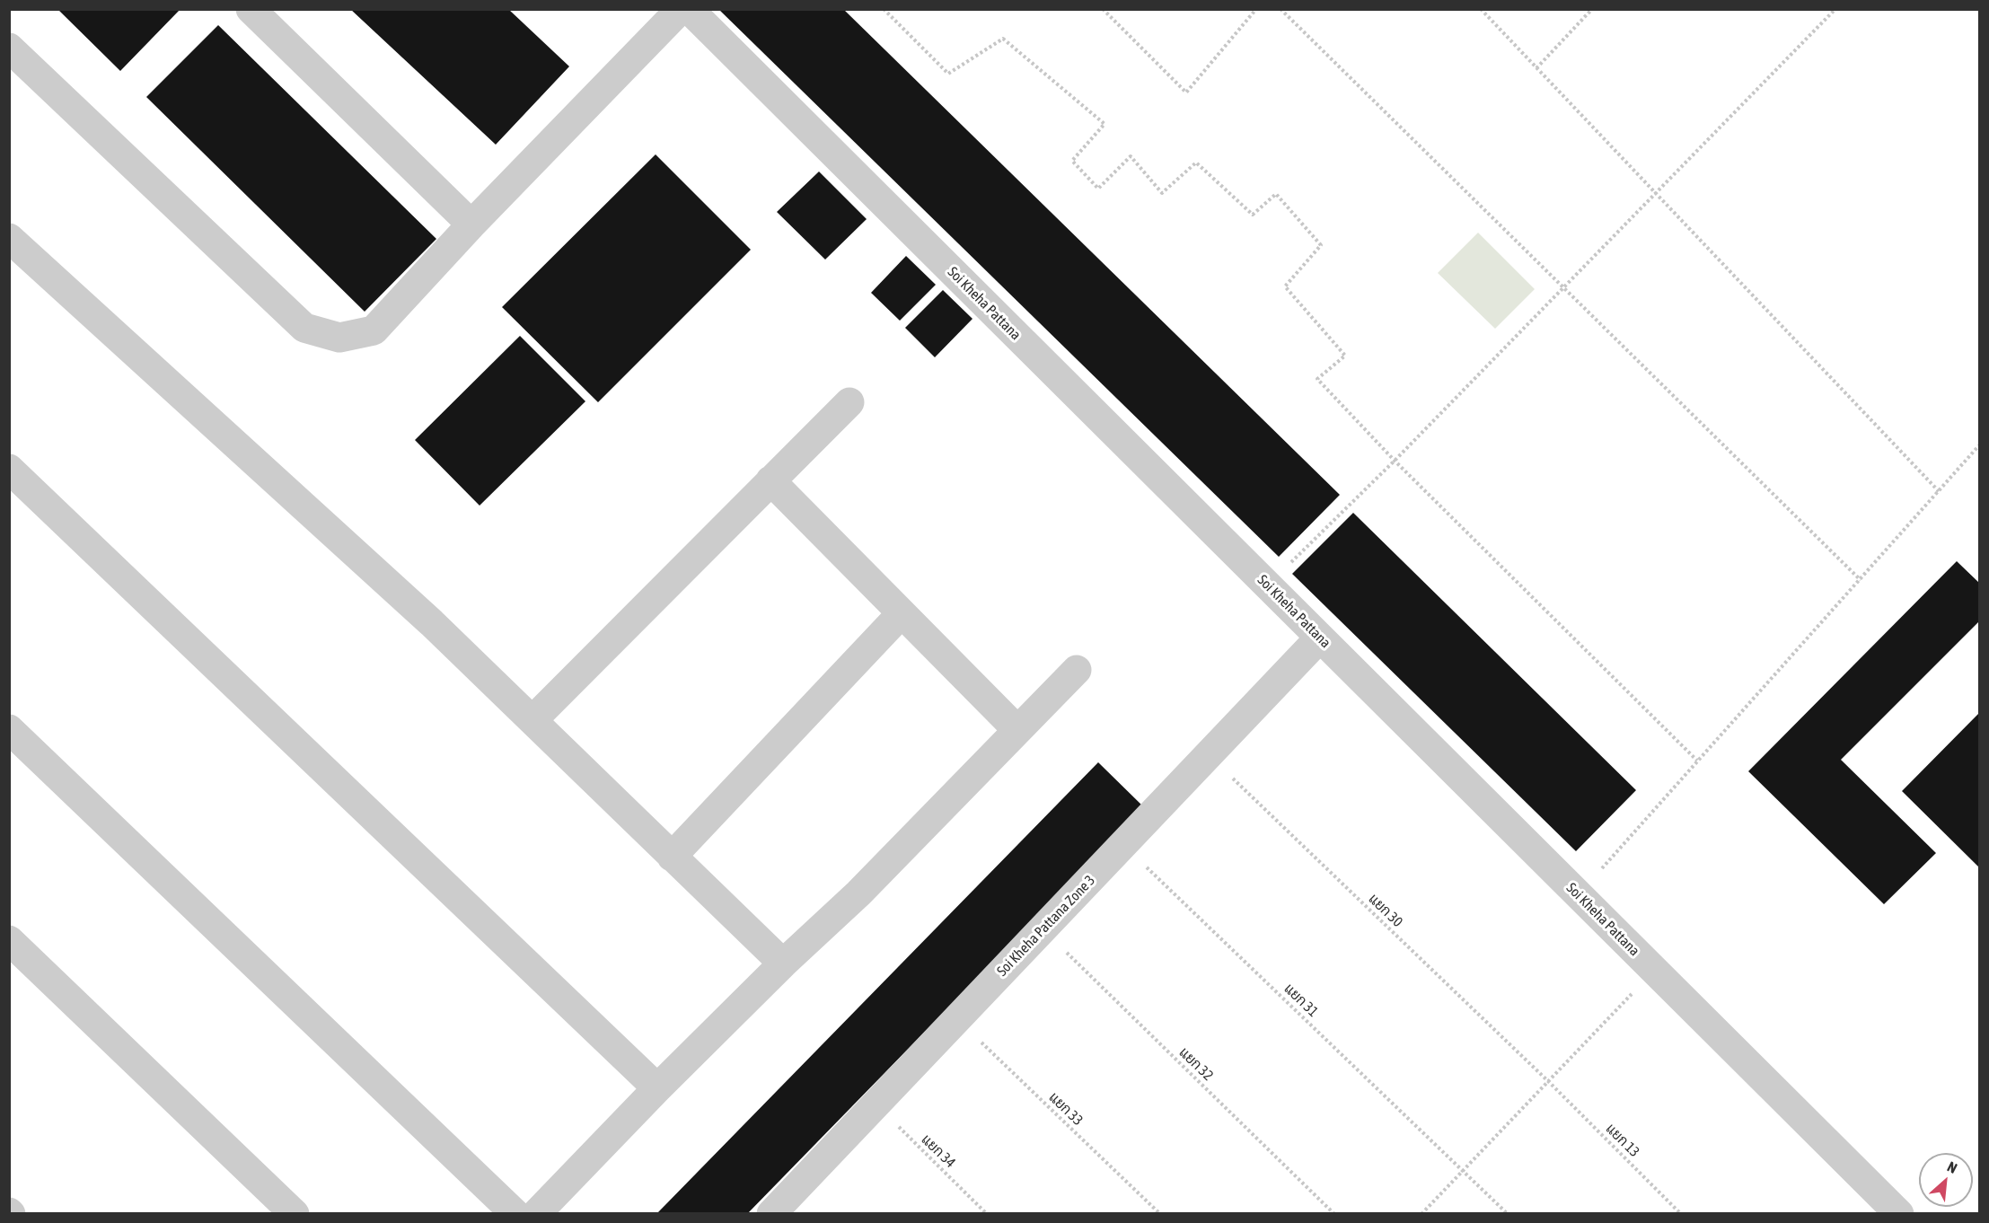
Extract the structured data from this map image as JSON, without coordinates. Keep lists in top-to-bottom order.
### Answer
{
  "streets": {
    "street": ["Soi Kheha Pattana", "Soi Kheha Pattana Zone 3"],
    "path": [
      "แยก 30",
      "แยก 31",
      "แยก 32",
      "แยก 33",
      "แยก 13",
      "แยก 34"
    ]
  },
  "crossings": [
    ["Soi Kheha Pattana", "Soi Kheha Pattana Zone 3"],
    ["แยก 30", "Soi Kheha Pattana Zone 3"],
    ["แยก 30", "แยก 13"],
    ["Soi Kheha Pattana Zone 3", "แยก 31"],
    ["Soi Kheha Pattana Zone 3", "แยก 32"],
    ["Soi Kheha Pattana Zone 3", "แยก 33"],
    ["Soi Kheha Pattana Zone 3", "แยก 34"]
  ],
  "north": "top right"
}
